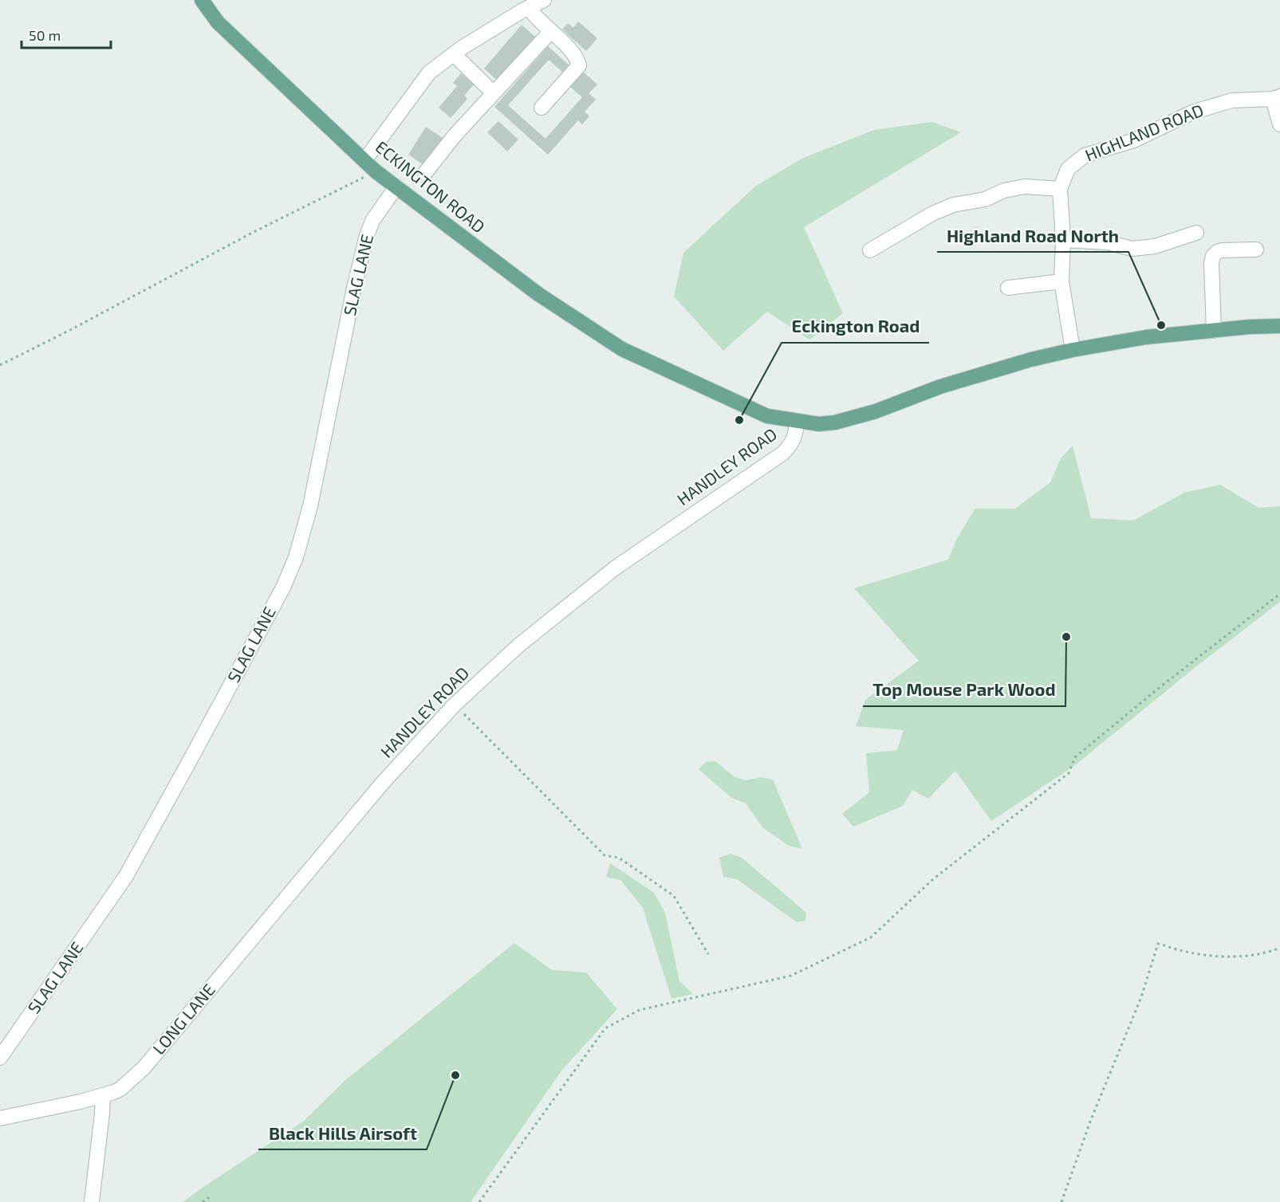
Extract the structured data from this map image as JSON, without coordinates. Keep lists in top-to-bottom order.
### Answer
{
  "streets": {
    "main road": ["ECKINGTON ROAD", "HANDLEY ROAD"],
    "street": ["HIGHLAND ROAD", "SLAG LANE", "LONG LANE"]
  },
  "crossings": [
    ["HIGHLAND ROAD", "HANDLEY ROAD"],
    ["ECKINGTON ROAD", "SLAG LANE"],
    ["ECKINGTON ROAD", "HANDLEY ROAD"],
    ["HANDLEY ROAD", "LONG LANE"]
  ],
  "places": [
    "Highland Road North",
    "Eckington Road",
    "Top Mouse Park Wood",
    "Black Hills Airsoft"
  ],
  "scale_bar": "50 m"
}
